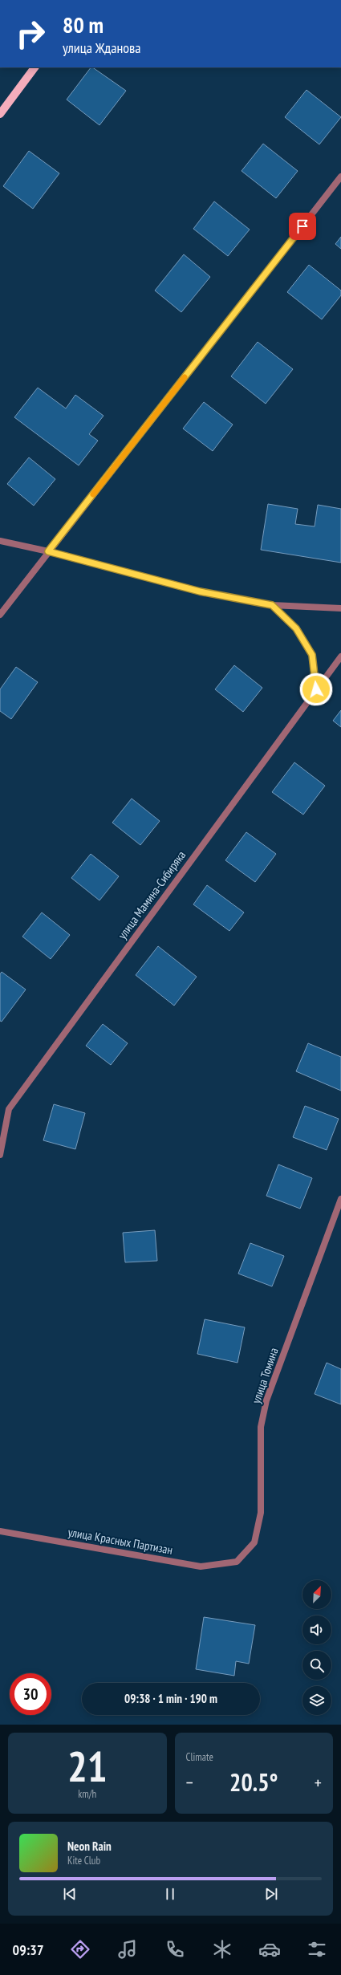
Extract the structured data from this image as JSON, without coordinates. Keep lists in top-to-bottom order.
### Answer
{
  "streets": {
    "street": ["улица Мамина-Сибиряка", "улица Томина", "улица Красных Партизан"]
  },
  "crossings": [
    ["улица Томина", "улица Красных Партизан"]
  ],
  "north": "top right",
  "page": {
    "turn": ["80 m", "улица Жданова"],
    "limit": "30",
    "trip": "09:38 · 1 min · 190 m",
    "tile": [
      ["21", "km/h"],
      "Climate"
    ],
    "heat": ["−", "20.5°", "+"],
    "song": ["Neon Rain", "Kite Club"],
    "tabs": "09:37"
  }
}
